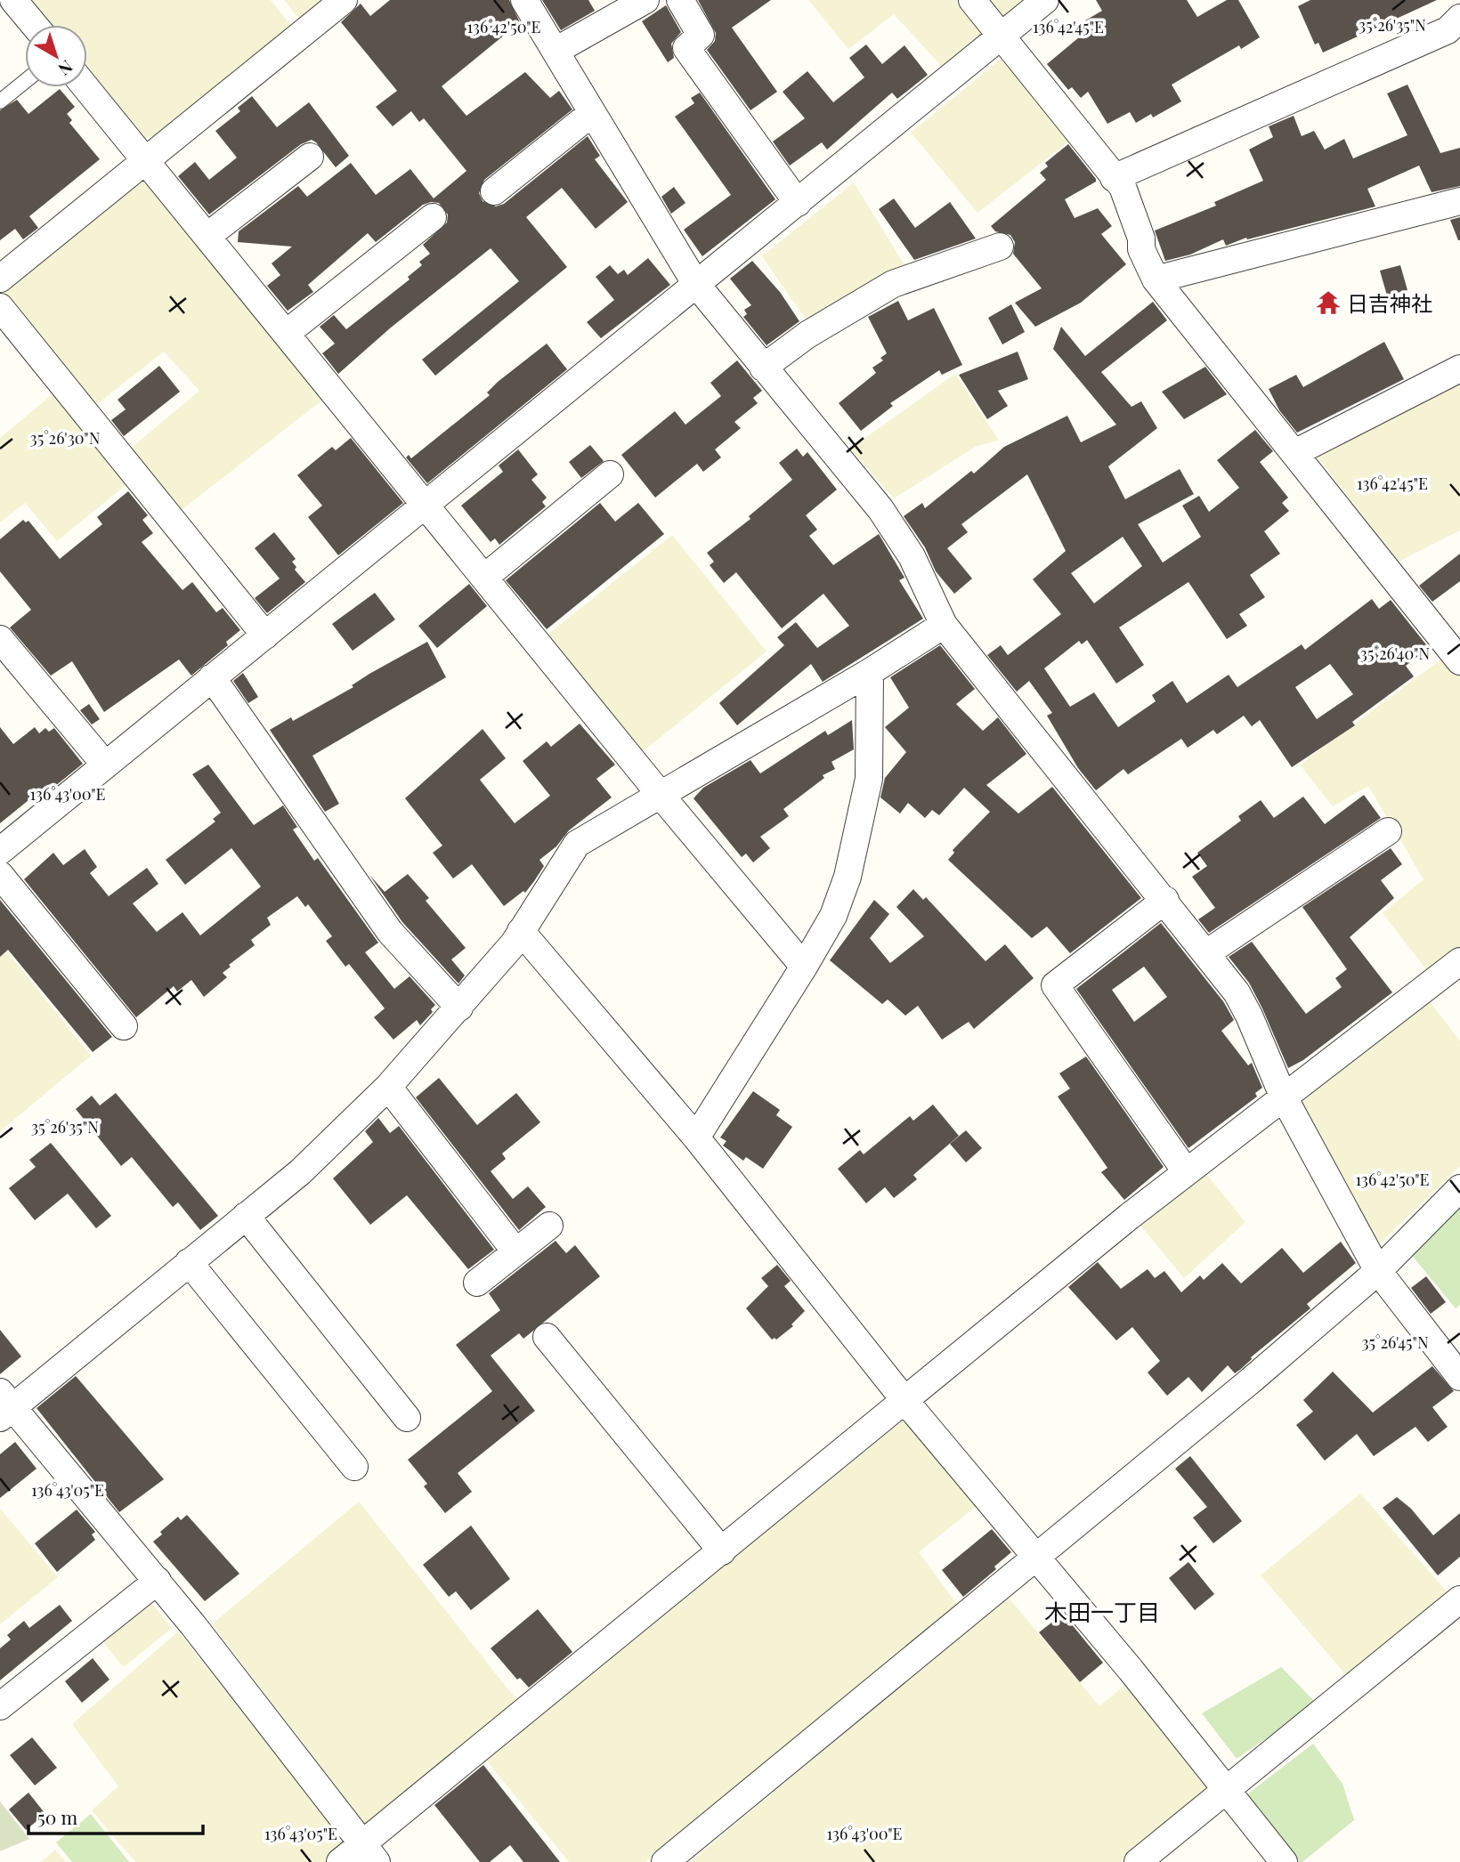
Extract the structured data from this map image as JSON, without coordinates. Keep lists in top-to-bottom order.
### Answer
{
  "districts": ["木田一丁目"],
  "places": {
    "temple": ["日吉神社"]
  },
  "scale_bar": "50 m",
  "north": "bottom right",
  "coordinates": [
    "35°26'35\"N",
    "136°42'50\"E",
    "136°42'45\"E",
    "35°26'30\"N",
    "35°26'40\"N",
    "136°43'00\"E",
    "35°26'45\"N",
    "136°43'05\"E"
  ]
}
